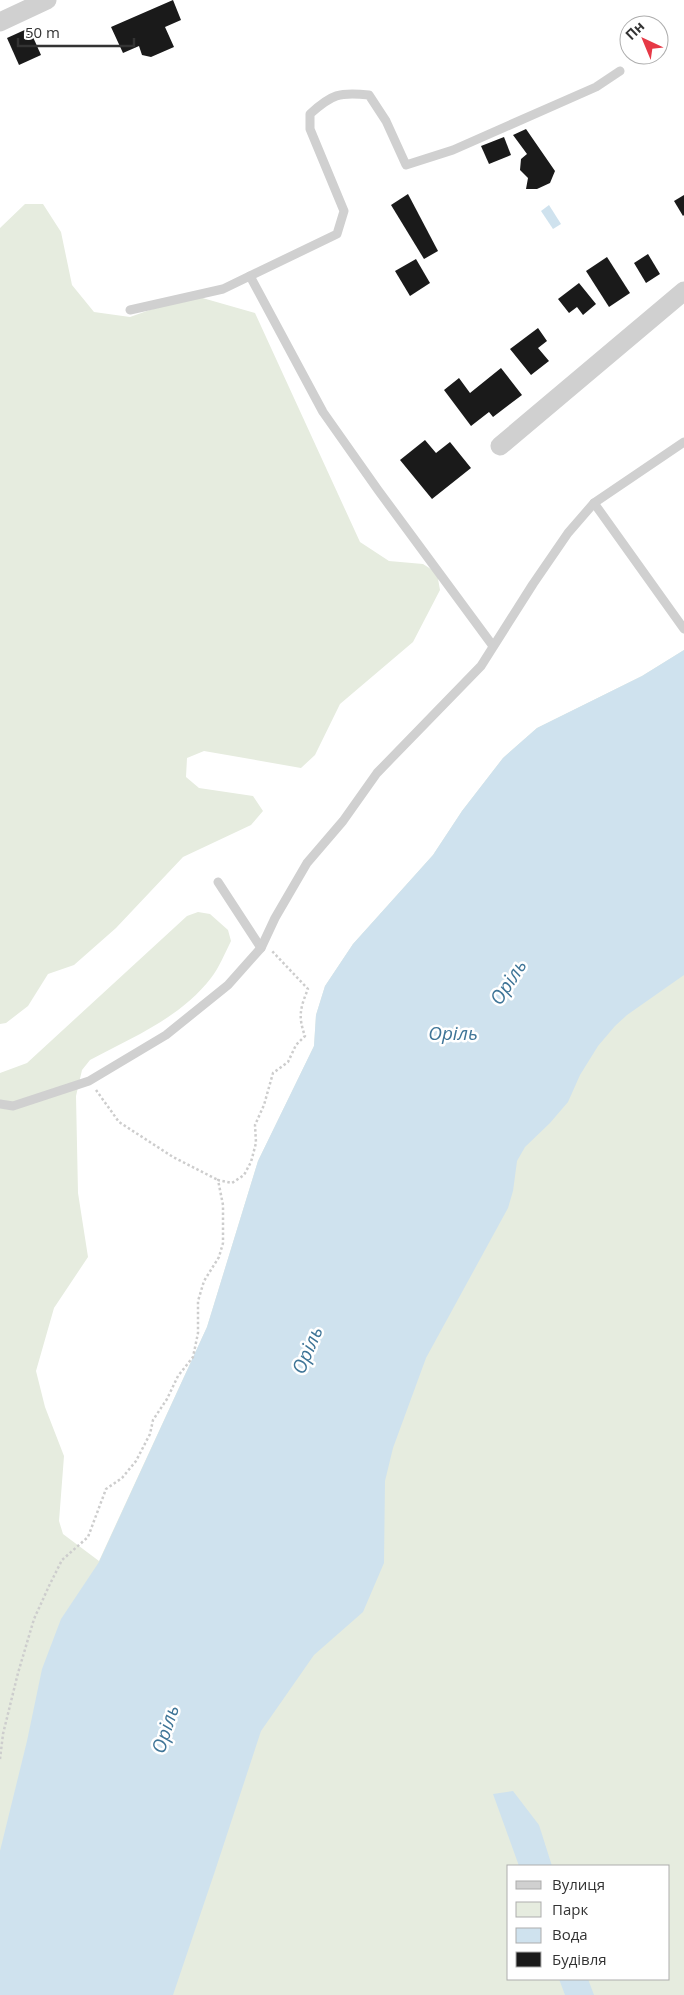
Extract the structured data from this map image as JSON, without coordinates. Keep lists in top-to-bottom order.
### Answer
{
  "water": ["Оріль", "Орiль"],
  "legend": [
    "Вулиця",
    "Парк",
    "Вода",
    "Будівля"
  ],
  "scale_bar": "50 m",
  "north": "top left"
}
